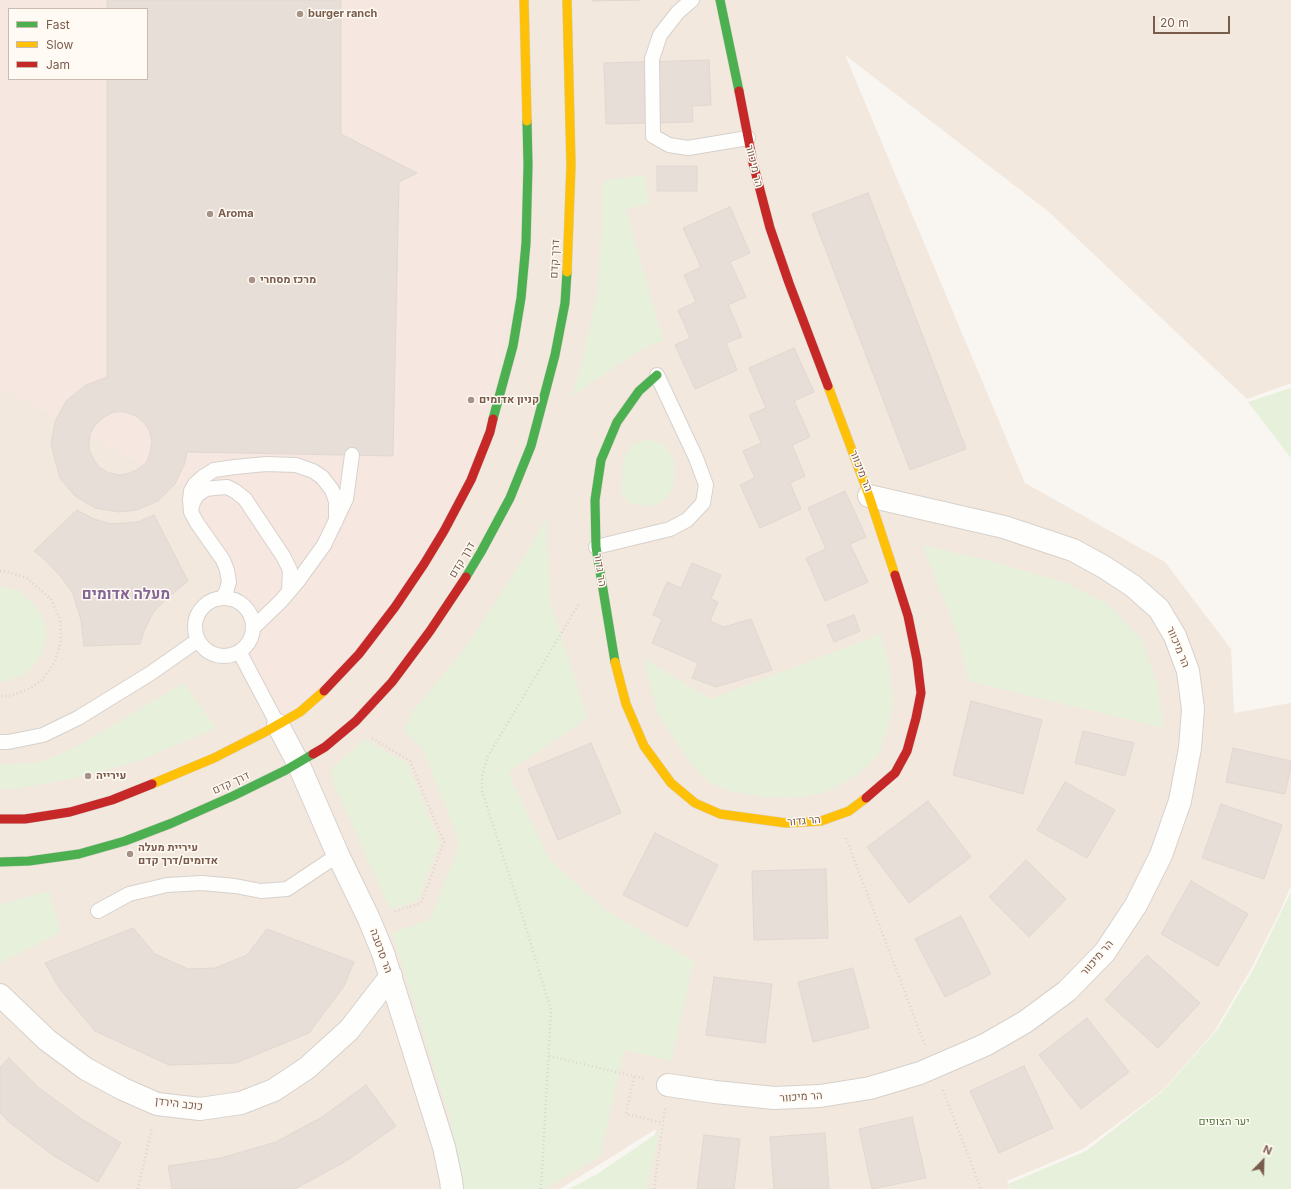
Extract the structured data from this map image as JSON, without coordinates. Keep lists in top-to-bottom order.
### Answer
{
  "streets": {
    "main road": ["הר מיכוור", "דרך קדם", "הר גדור"],
    "street": ["הר סרטבה", "כוכב הירדן"]
  },
  "crossings": [
    ["הר מיכוור", "הר גדור"],
    ["דרך קדם", "הר סרטבה"],
    ["הר סרטבה", "כוכב הירדן"]
  ],
  "districts": ["מעלה אדומים"],
  "parks": ["יער הצופים"],
  "places": [
    "burger ranch",
    "Aroma",
    "מרכז מסחרי",
    "קניון אדומים",
    "עירייה",
    "עיריית מעלה אדומים/דרך קדם"
  ],
  "legend": ["Fast", "Slow", "Jam"],
  "scale_bar": "20 m",
  "north": "top right"
}
